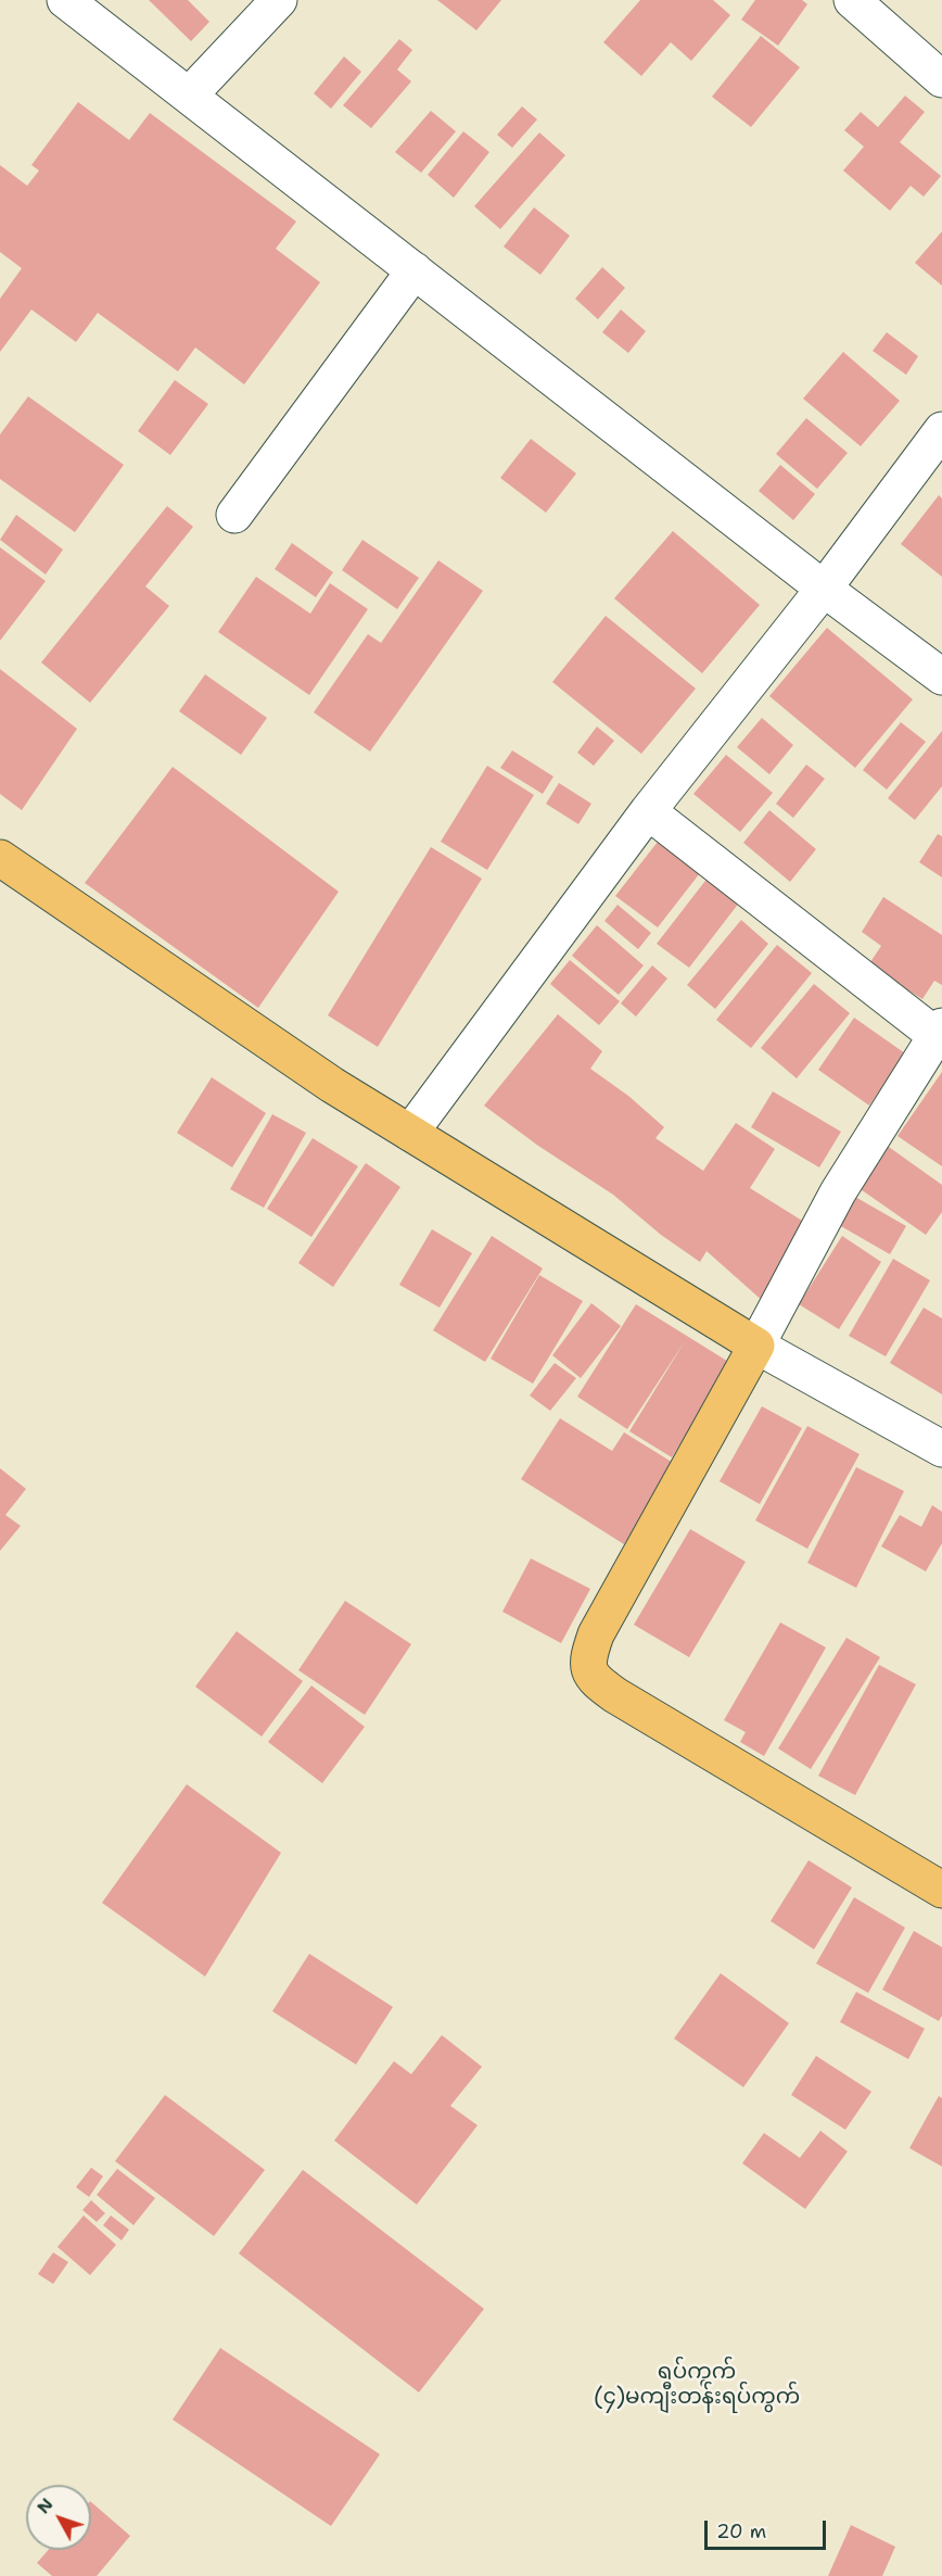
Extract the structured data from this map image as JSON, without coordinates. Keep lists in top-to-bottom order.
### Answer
{
  "districts": ["ရပ်ကွက် (၄)မကျီးတန်းရပ်ကွက်"],
  "scale_bar": "20 m",
  "north": "top left"
}
